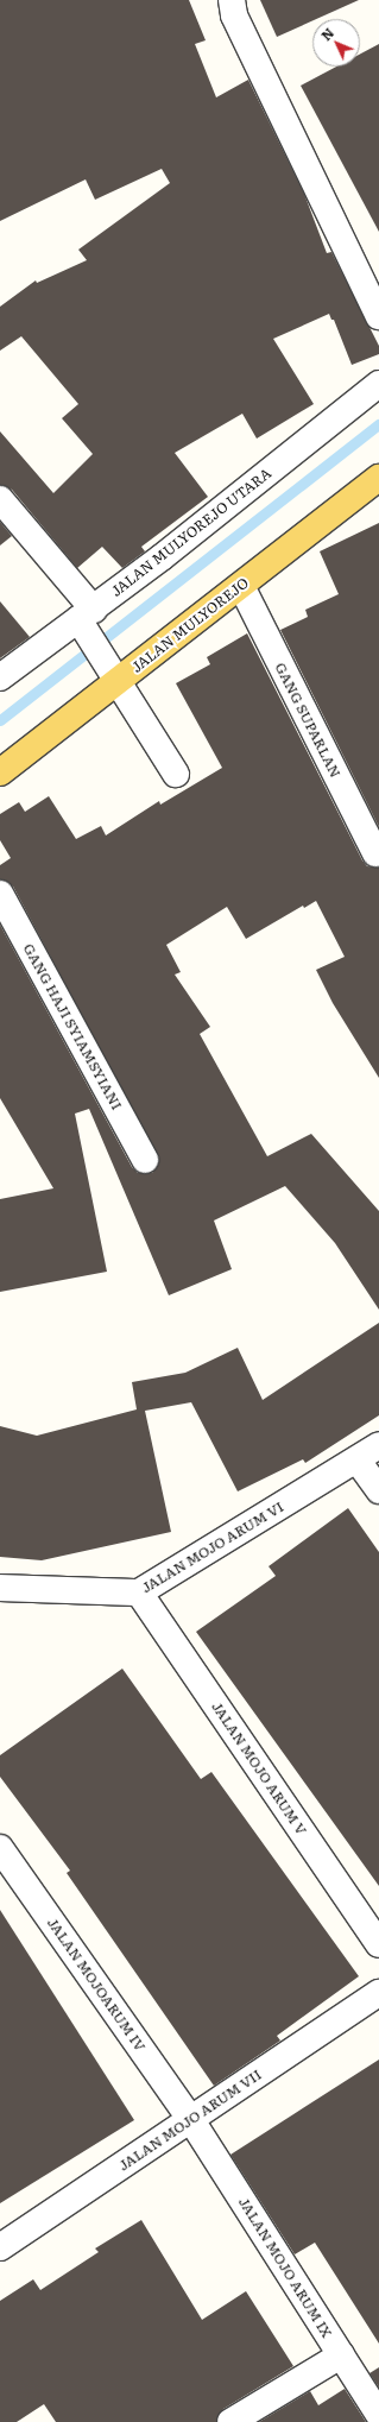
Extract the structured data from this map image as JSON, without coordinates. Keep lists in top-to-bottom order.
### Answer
{
  "streets": {
    "main road": ["JALAN MULYOREJO"],
    "street": [
      "JALAN MULYOREJO UTARA",
      "GANG SUPARLAN",
      "GANG HAJI SYIAMSYIANI",
      "JALAN MOJO ARUM VI",
      "JALAN MOJO ARUM V",
      "JALAN MOJOARUM IV",
      "JALAN MOJO ARUM VII",
      "JALAN MOJO ARUM IX"
    ]
  },
  "crossings": [
    ["JALAN MULYOREJO", "GANG SUPARLAN"],
    ["JALAN MOJO ARUM VI", "JALAN MOJO ARUM V"],
    ["JALAN MOJOARUM IV", "JALAN MOJO ARUM VII"],
    ["JALAN MOJOARUM IV", "JALAN MOJO ARUM IX"],
    ["JALAN MOJO ARUM VII", "JALAN MOJO ARUM IX"]
  ],
  "north": "top left"
}
